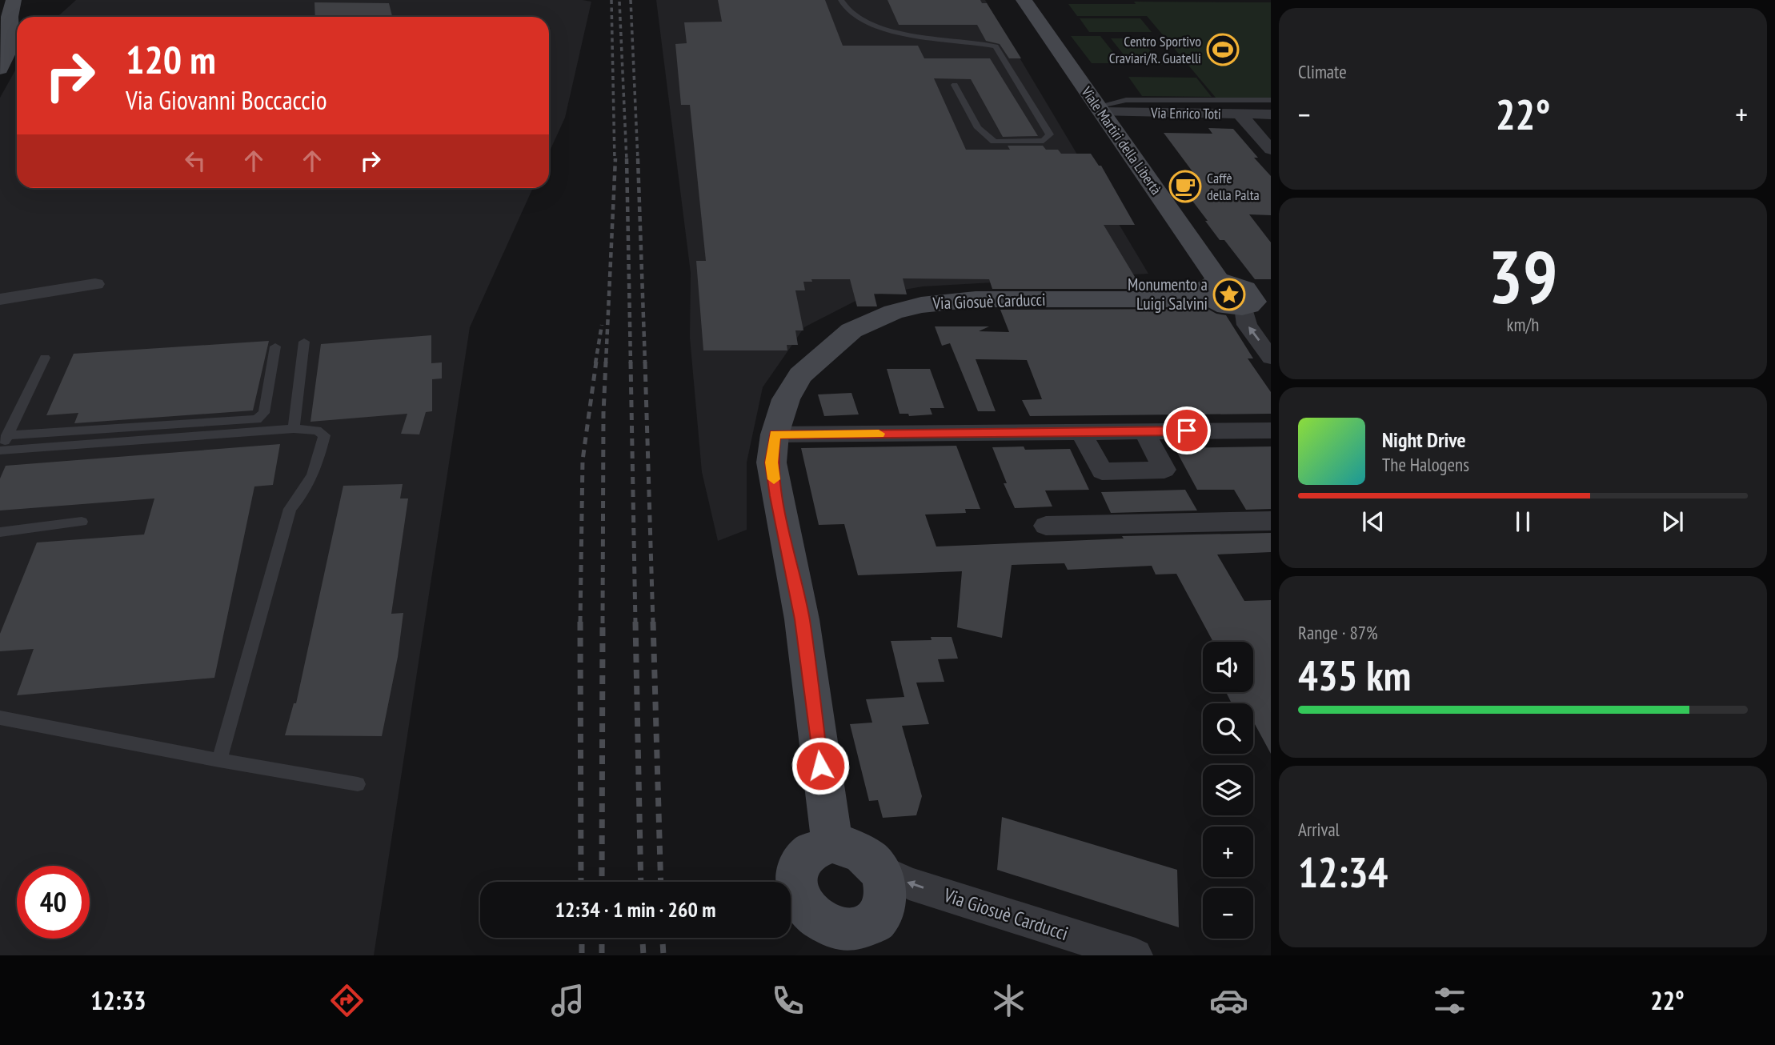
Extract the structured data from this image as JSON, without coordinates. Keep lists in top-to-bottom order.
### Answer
{
  "streets": {
    "street": ["Via Enrico Toti", "Viale Martiri della Libertà", "Via Giosuè Carducci"]
  },
  "crossings": [
    ["Via Enrico Toti", "Viale Martiri della Libertà"],
    ["Viale Martiri della Libertà", "Via Giosuè Carducci"]
  ],
  "places": {
    "sports": ["Centro Sportivo Craviari/R. Guatelli"],
    "cafe": ["Caffè della Palta"],
    "place": ["Monumento a Luigi Salvini"]
  },
  "page": {
    "tile": [
      "Climate",
      ["39", "km/h"],
      ["Range · 87%", "435 km"],
      ["Arrival", "12:34"]
    ],
    "turn": ["120 m", "Via Giovanni Boccaccio"],
    "heat": ["−", "22°", "+"],
    "song": ["Night Drive", "The Halogens"],
    "map_buttons": ["+", "−"],
    "limit": "40",
    "trip": "12:34 · 1 min · 260 m",
    "tabs": ["12:33", "22°"]
  }
}
